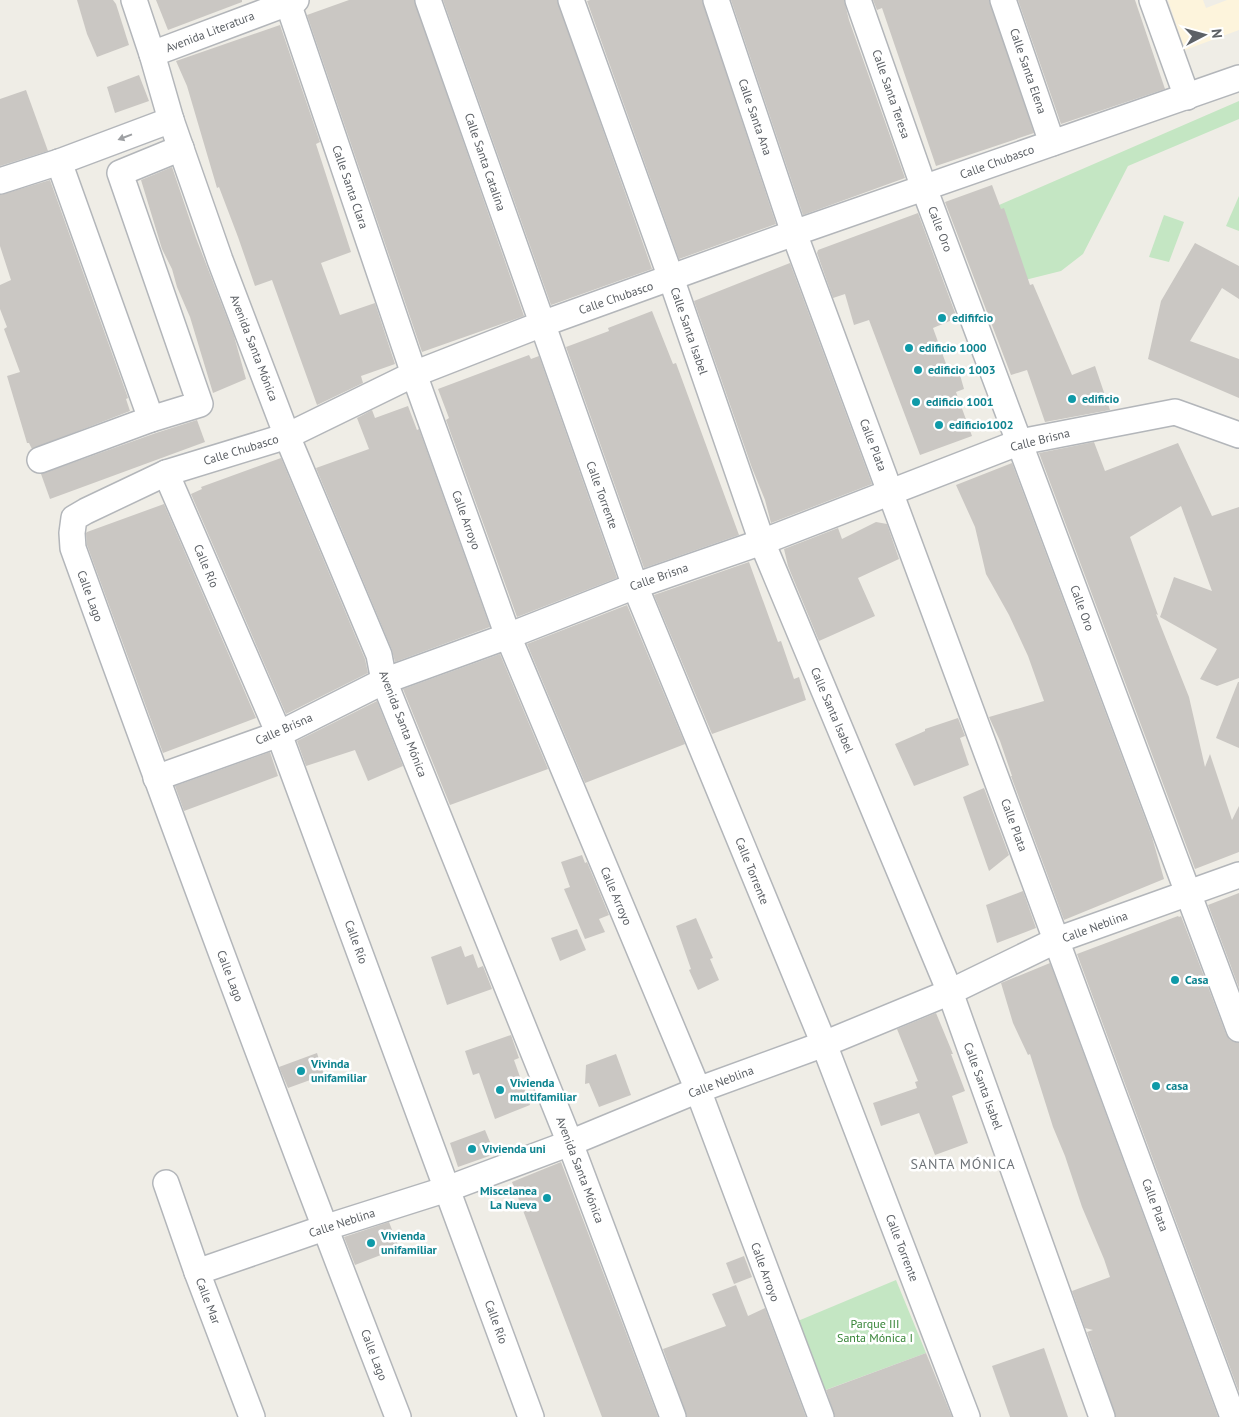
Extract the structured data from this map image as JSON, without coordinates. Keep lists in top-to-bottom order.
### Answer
{
  "streets": {
    "street": [
      "Avenida Literatura",
      "Calle Santa Elena",
      "Calle Santa Teresa",
      "Calle Santa Ana",
      "Calle Santa Catalina",
      "Calle Chubasco",
      "Calle Santa Clara",
      "Calle Oro",
      "Calle Santa Isabel",
      "Avenida Santa Mónica",
      "Calle Brisna",
      "Calle Plata",
      "Calle Torrente",
      "Calle Arroyo",
      "Calle Río",
      "Calle Lago",
      "Calle Neblina",
      "Calle Mar"
    ]
  },
  "crossings": [
    ["Avenida Literatura", "Calle Santa Clara"],
    ["Avenida Literatura", "Avenida Santa Mónica"],
    ["Calle Santa Elena", "Calle Chubasco"],
    ["Calle Santa Teresa", "Calle Chubasco"],
    ["Calle Santa Teresa", "Calle Oro"],
    ["Calle Santa Ana", "Calle Chubasco"],
    ["Calle Santa Ana", "Calle Plata"],
    ["Calle Santa Catalina", "Calle Chubasco"],
    ["Calle Santa Catalina", "Calle Torrente"],
    ["Calle Chubasco", "Calle Santa Clara"],
    ["Calle Chubasco", "Calle Oro"],
    ["Calle Chubasco", "Calle Santa Isabel"],
    ["Calle Chubasco", "Avenida Santa Mónica"],
    ["Calle Chubasco", "Calle Plata"],
    ["Calle Chubasco", "Calle Torrente"],
    ["Calle Chubasco", "Calle Arroyo"],
    ["Calle Chubasco", "Calle Río"],
    ["Calle Chubasco", "Calle Lago"],
    ["Calle Santa Clara", "Calle Arroyo"],
    ["Calle Oro", "Calle Brisna"],
    ["Calle Oro", "Calle Neblina"],
    ["Calle Santa Isabel", "Calle Brisna"],
    ["Calle Santa Isabel", "Calle Neblina"],
    ["Avenida Santa Mónica", "Calle Brisna"],
    ["Avenida Santa Mónica", "Calle Neblina"],
    ["Calle Brisna", "Calle Plata"],
    ["Calle Brisna", "Calle Torrente"],
    ["Calle Brisna", "Calle Arroyo"],
    ["Calle Brisna", "Calle Río"],
    ["Calle Brisna", "Calle Lago"],
    ["Calle Plata", "Calle Neblina"],
    ["Calle Torrente", "Calle Neblina"],
    ["Calle Arroyo", "Calle Neblina"],
    ["Calle Río", "Calle Neblina"],
    ["Calle Lago", "Calle Neblina"],
    ["Calle Neblina", "Calle Mar"]
  ],
  "districts": ["SANTA MÓNICA"],
  "parks": ["Parque III Santa Mónica I"],
  "places": [
    "edififcio",
    "edificio 1000",
    "edificio 1003",
    "edificio",
    "edificio 1001",
    "edificio1002",
    "Casa",
    "Vivinda unifamiliar",
    "casa",
    "Vivienda multifamiliar",
    "Vivienda uni",
    "Miscelanea La Nueva",
    "Vivienda unifamiliar"
  ],
  "north": "right"
}
